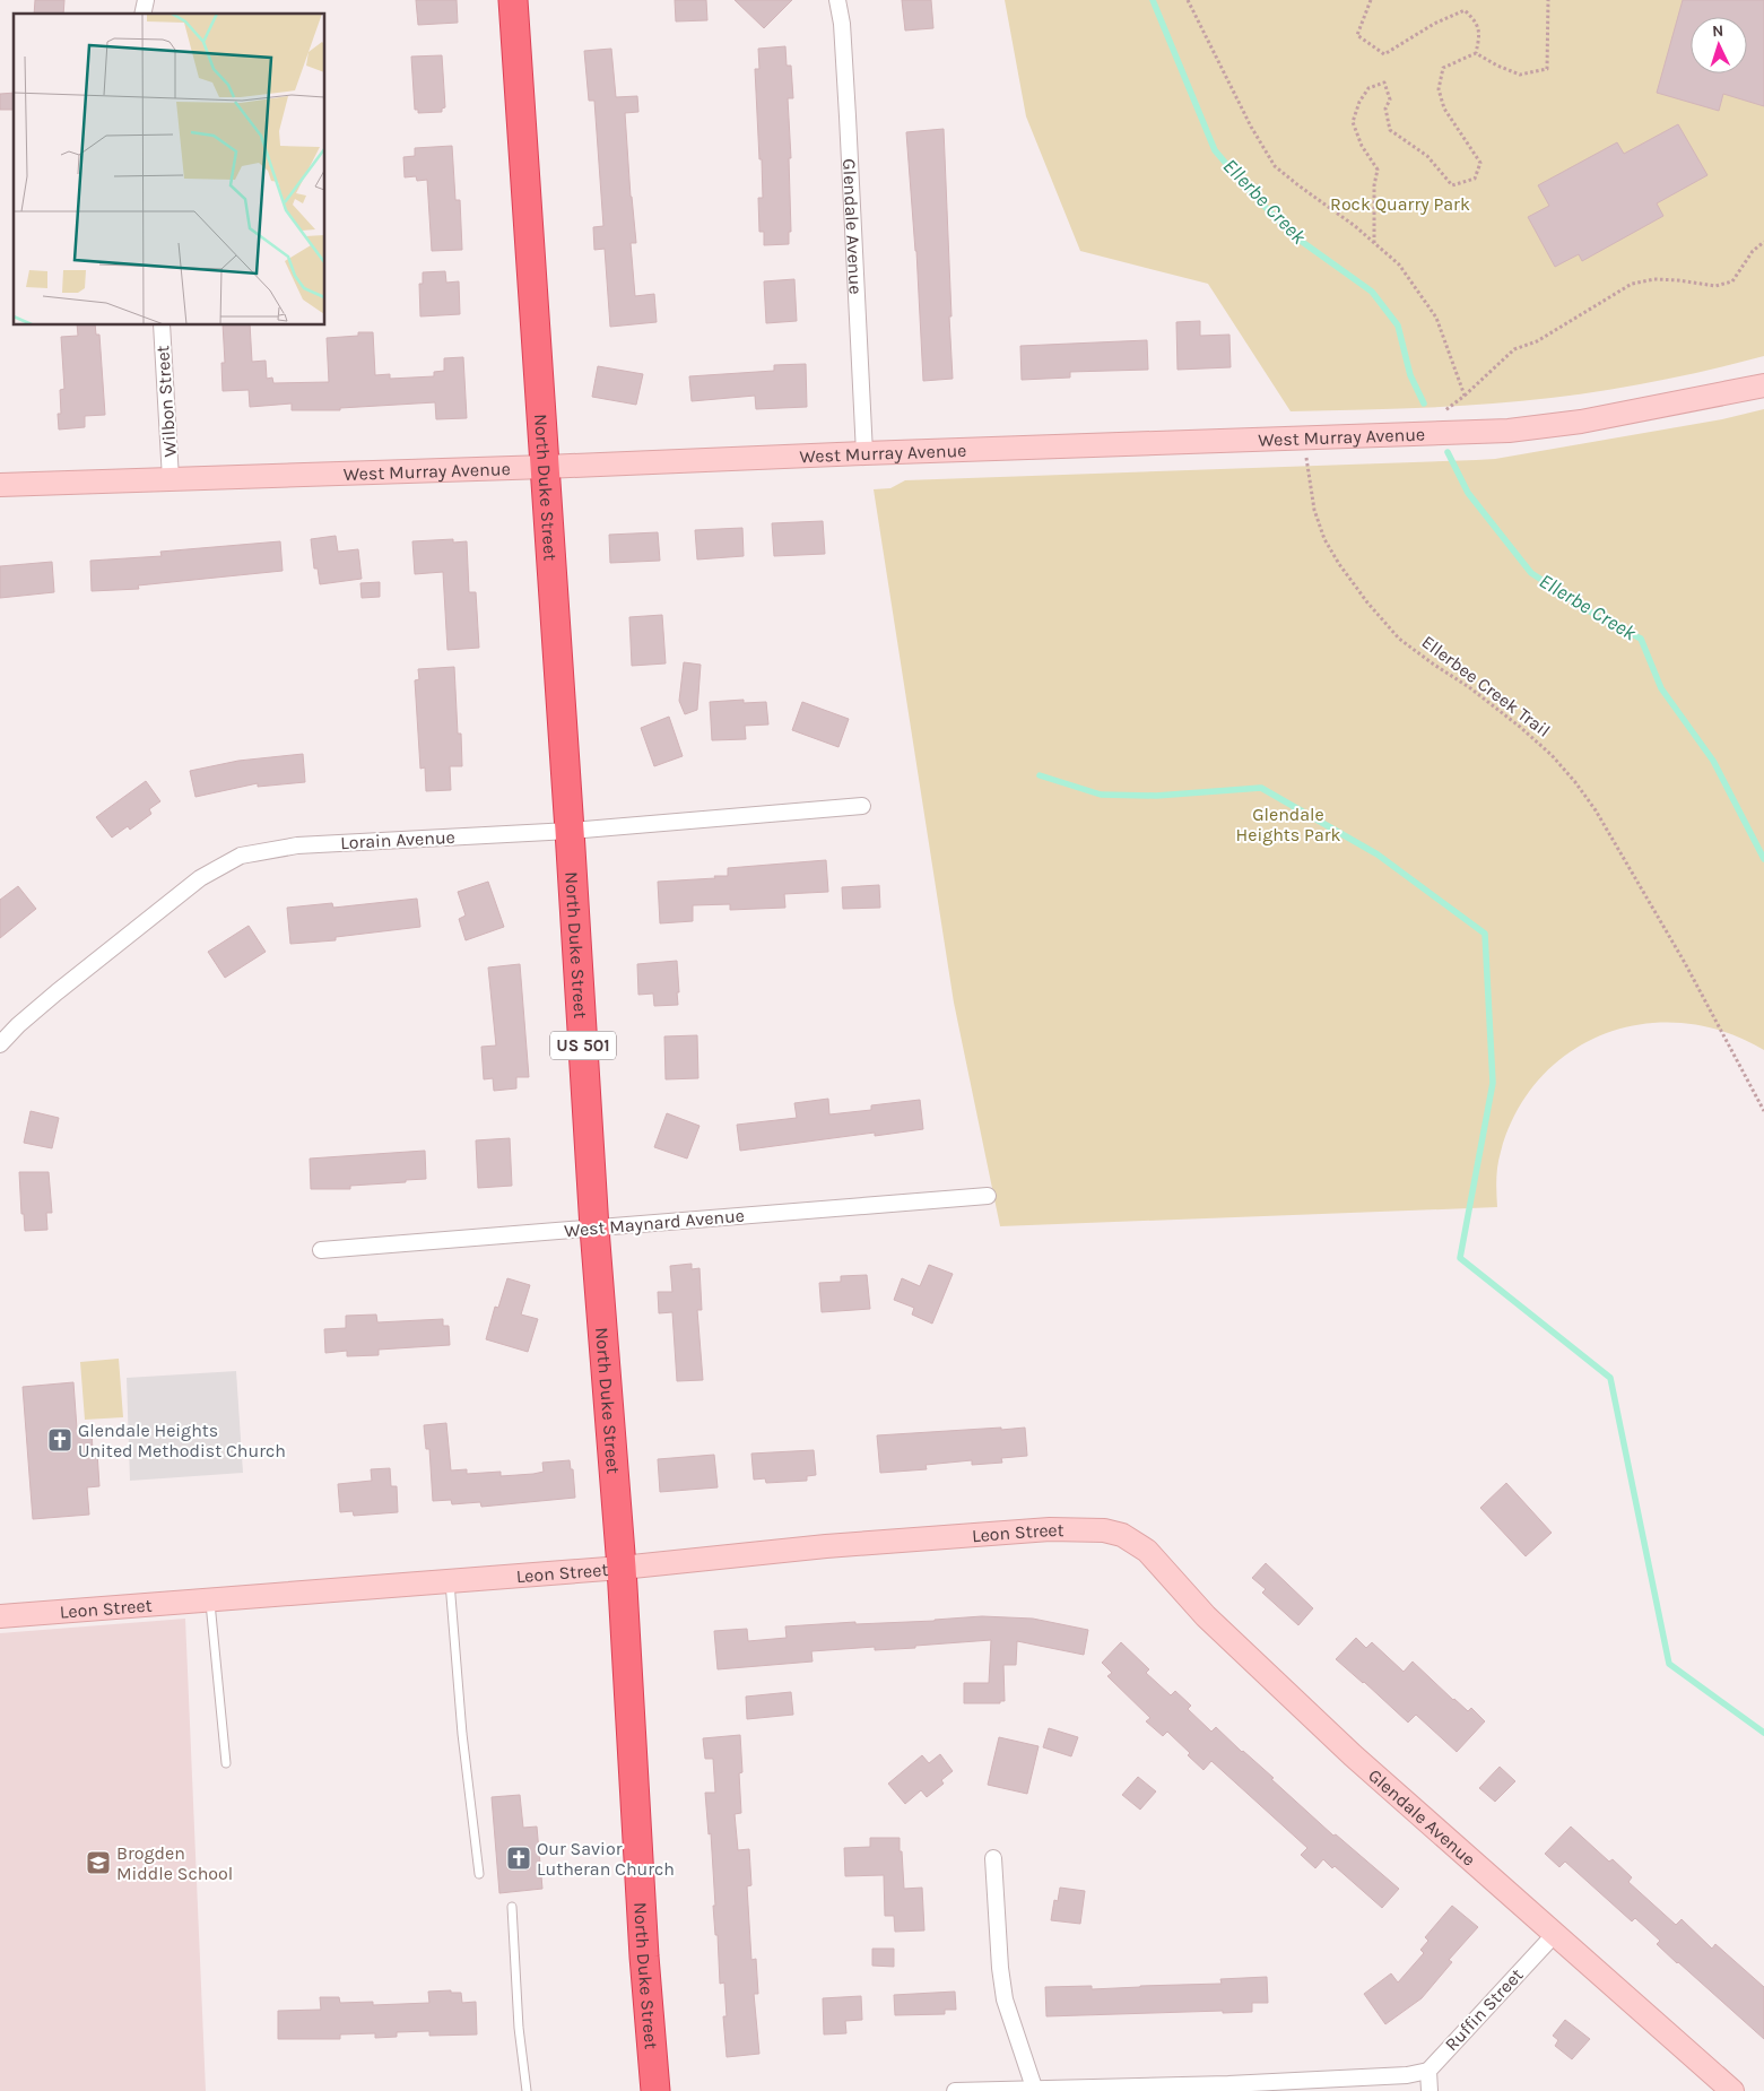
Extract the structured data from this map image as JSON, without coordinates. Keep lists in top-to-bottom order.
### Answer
{
  "streets": {
    "highway": ["North Duke Street", "US 501"],
    "street": [
      "Glendale Avenue",
      "Wilbon Street",
      "West Murray Avenue",
      "Lorain Avenue",
      "West Maynard Avenue",
      "Leon Street",
      "Ruffin Street"
    ],
    "path": ["Ellerbee Creek Trail"]
  },
  "crossings": [
    ["Glendale Avenue", "West Murray Avenue"],
    ["Glendale Avenue", "Leon Street"],
    ["Glendale Avenue", "Ruffin Street"],
    ["Wilbon Street", "West Murray Avenue"],
    ["West Murray Avenue", "North Duke Street"],
    ["North Duke Street", "Lorain Avenue"],
    ["North Duke Street", "West Maynard Avenue"],
    ["North Duke Street", "Leon Street"]
  ],
  "water": ["Ellerbe Creek"],
  "parks": ["Rock Quarry Park", "Glendale Heights Park"],
  "places": {
    "church": ["Glendale Heights United Methodist Church", "Our Savior Lutheran Church"],
    "school or university": ["Brogden Middle School"]
  },
  "north": "top"
}
